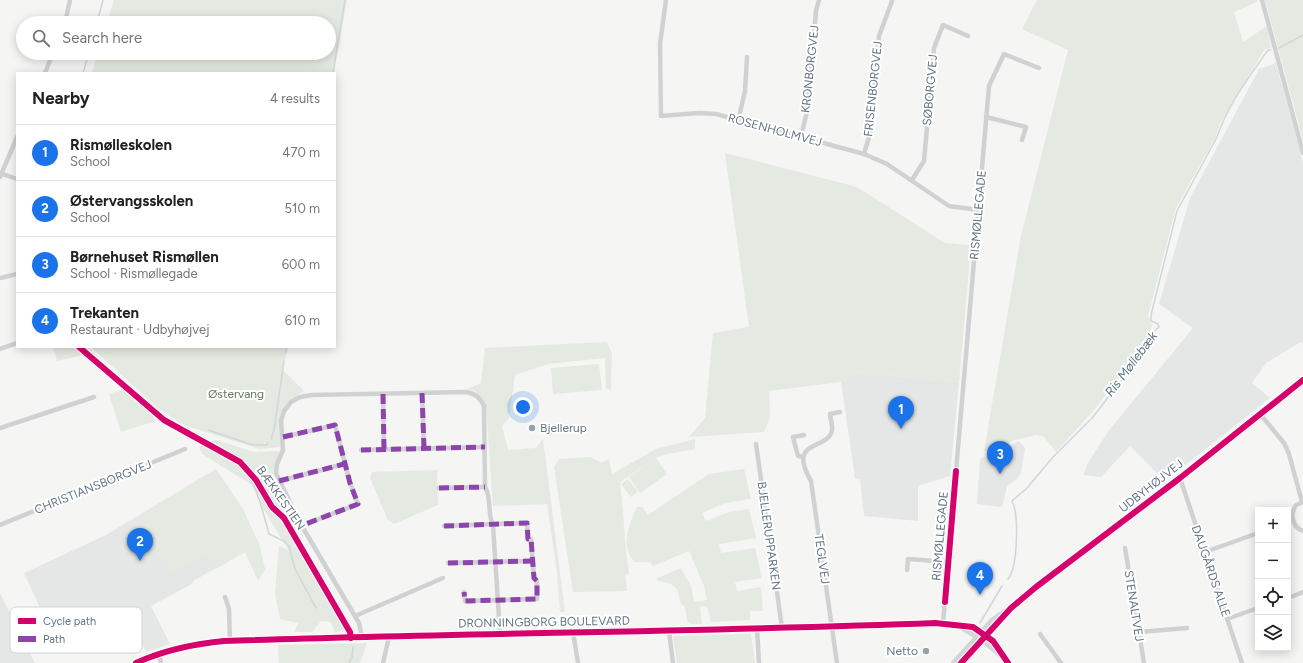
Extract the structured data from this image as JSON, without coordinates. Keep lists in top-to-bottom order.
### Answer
{
  "streets": {
    "street": [
      "KRONBORGVEJ",
      "FRISENBORGVEJ",
      "SØBORGVEJ",
      "ROSENHOLMVEJ",
      "RISMØLLEGADE",
      "UDBYHØJVEJ",
      "CHRISTIANSBORGVEJ",
      "BJELLERUPPARKEN",
      "TEGLVEJ",
      "DAUGÅRDS ALLE",
      "STENALTVEJ",
      "DRONNINGBORG BOULEVARD"
    ],
    "cycle path": ["BÆKKESTIEN"]
  },
  "crossings": [
    ["KRONBORGVEJ", "ROSENHOLMVEJ"],
    ["FRISENBORGVEJ", "ROSENHOLMVEJ"],
    ["SØBORGVEJ", "ROSENHOLMVEJ"],
    ["ROSENHOLMVEJ", "RISMØLLEGADE"],
    ["RISMØLLEGADE", "DRONNINGBORG BOULEVARD"],
    ["UDBYHØJVEJ", "DAUGÅRDS ALLE"],
    ["UDBYHØJVEJ", "DRONNINGBORG BOULEVARD"],
    ["BJELLERUPPARKEN", "DRONNINGBORG BOULEVARD"],
    ["TEGLVEJ", "DRONNINGBORG BOULEVARD"]
  ],
  "water": ["Ris Møllebæk"],
  "parks": ["Østervang"],
  "places": ["Bjellerup", "Netto"],
  "legend": ["Cycle path", "Path"],
  "page": {
    "search": "Search here",
    "heading": ["Nearby", "4 results"],
    "list": [
      {
        "mark": "1",
        "name": "Rismølleskolen",
        "note": "School",
        "value": "470 m"
      },
      {
        "mark": "2",
        "name": "Østervangsskolen",
        "note": "School",
        "value": "510 m"
      },
      {
        "mark": "3",
        "name": "Børnehuset Rismøllen",
        "note": "School · Rismøllegade",
        "value": "600 m"
      },
      {
        "mark": "4",
        "name": "Trekanten",
        "note": "Restaurant · Udbyhøjvej",
        "value": "610 m"
      }
    ],
    "pins": [
      "1",
      "3",
      "2",
      "4"
    ],
    "map_buttons": ["+", "−"]
  }
}
